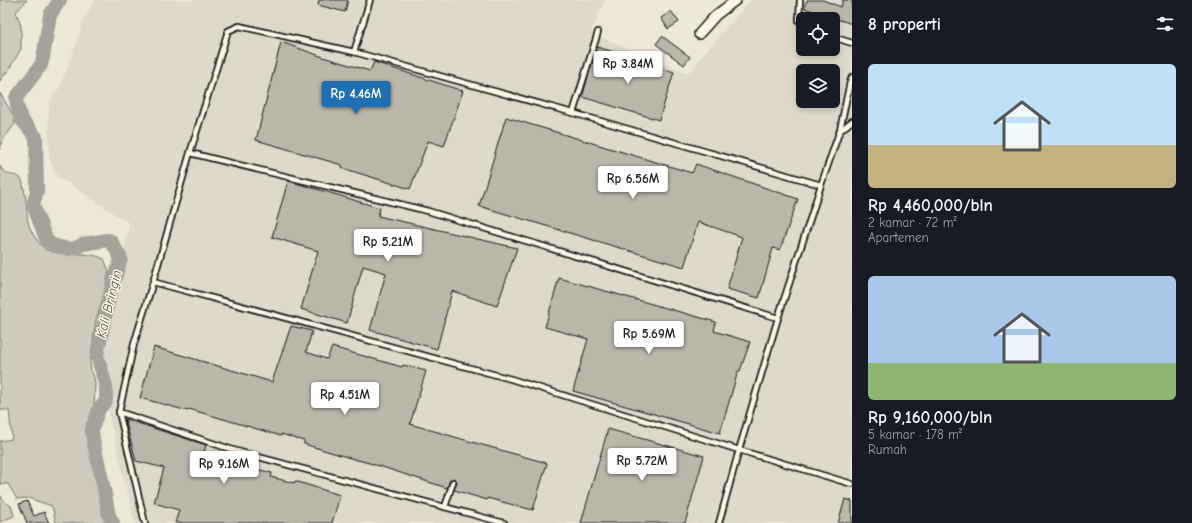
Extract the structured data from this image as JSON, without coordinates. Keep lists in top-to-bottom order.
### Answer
{
  "water": ["Kali Bringin"],
  "page": {
    "heading": "8 properti",
    "list": [
      {
        "name": "Rp 4,460,000/bln",
        "note": "2 kamar · 72 m² · Apartemen"
      },
      {
        "name": "Rp 9,160,000/bln",
        "note": "5 kamar · 178 m² · Rumah"
      }
    ],
    "price": [
      "Rp 3.84M",
      "Rp 4.46M",
      "Rp 6.56M",
      "Rp 5.21M",
      "Rp 5.69M",
      "Rp 4.51M",
      "Rp 5.72M",
      "Rp 9.16M"
    ]
  }
}
